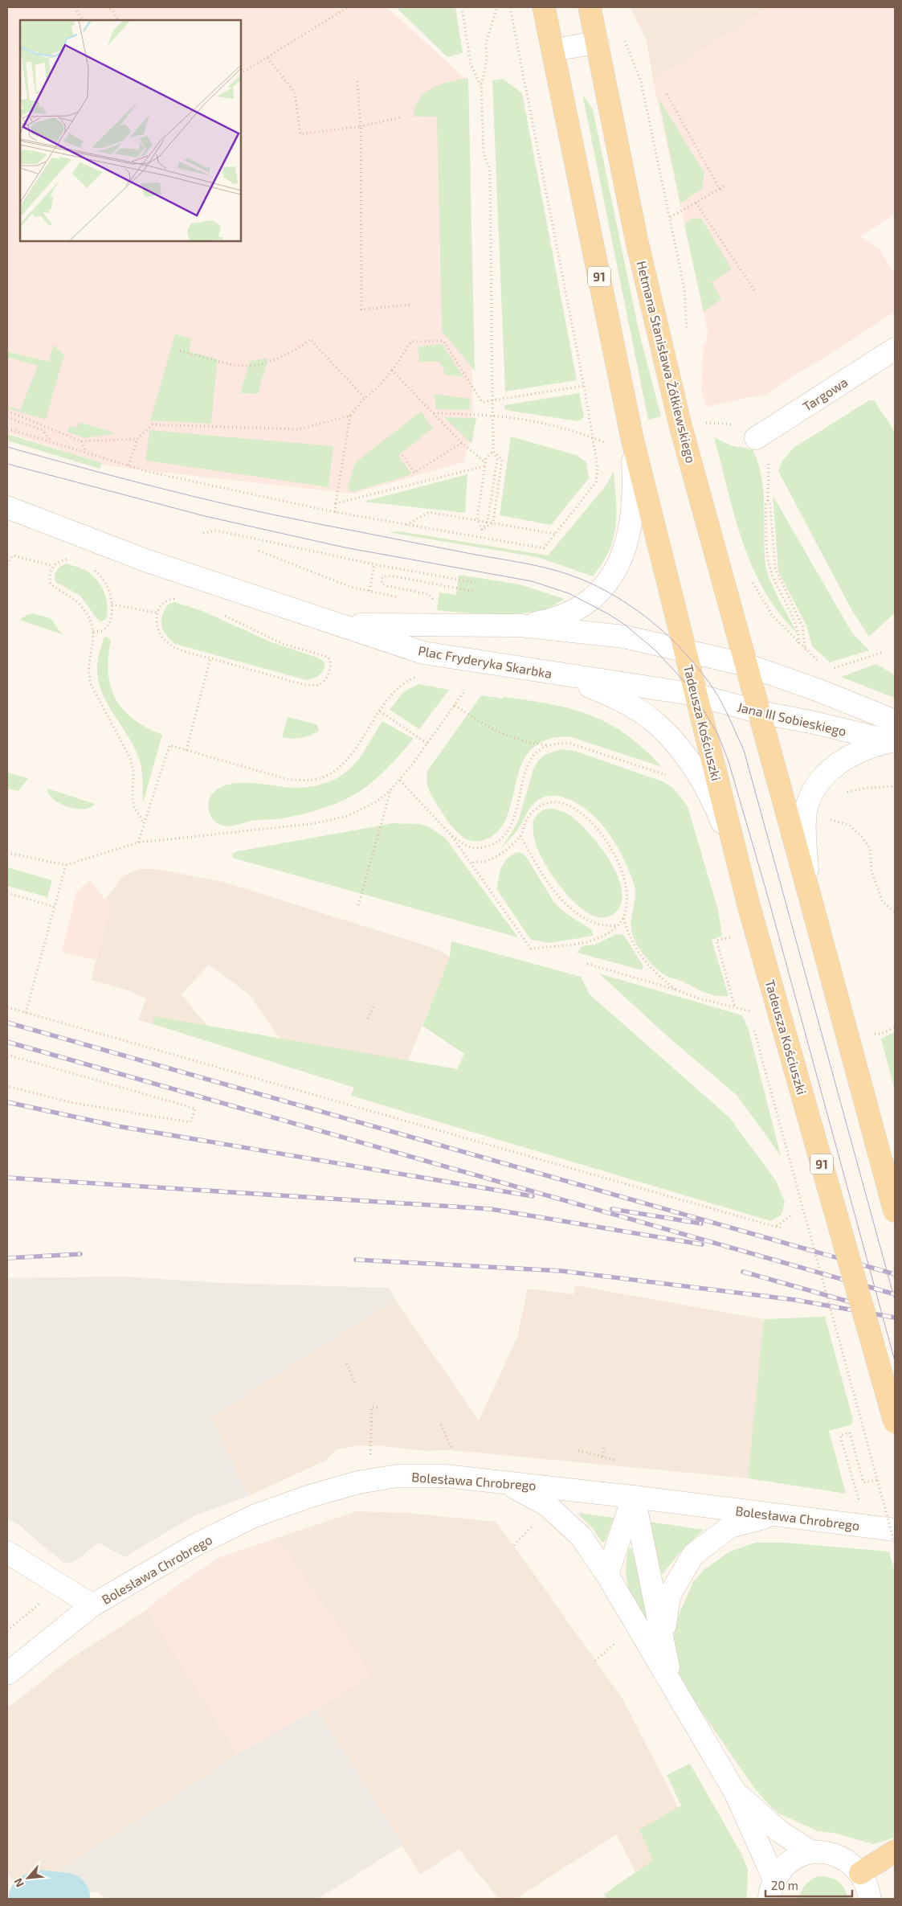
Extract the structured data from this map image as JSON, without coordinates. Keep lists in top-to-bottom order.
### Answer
{
  "streets": {
    "main road": ["91", "Hetmana Stanisława Żółkiewskiego", "Tadeusza Kościuszki"],
    "street": [
      "Targowa",
      "Plac Fryderyka Skarbka",
      "Jana III Sobieskiego",
      "Bolesława Chrobrego"
    ]
  },
  "crossings": [
    ["91", "Plac Fryderyka Skarbka"],
    ["Hetmana Stanisława Żółkiewskiego", "Plac Fryderyka Skarbka"],
    ["Hetmana Stanisława Żółkiewskiego", "Jana III Sobieskiego"],
    ["Plac Fryderyka Skarbka", "Jana III Sobieskiego"],
    ["Plac Fryderyka Skarbka", "Tadeusza Kościuszki"],
    ["Jana III Sobieskiego", "Tadeusza Kościuszki"]
  ],
  "scale_bar": "20 m",
  "north": "bottom left"
}
